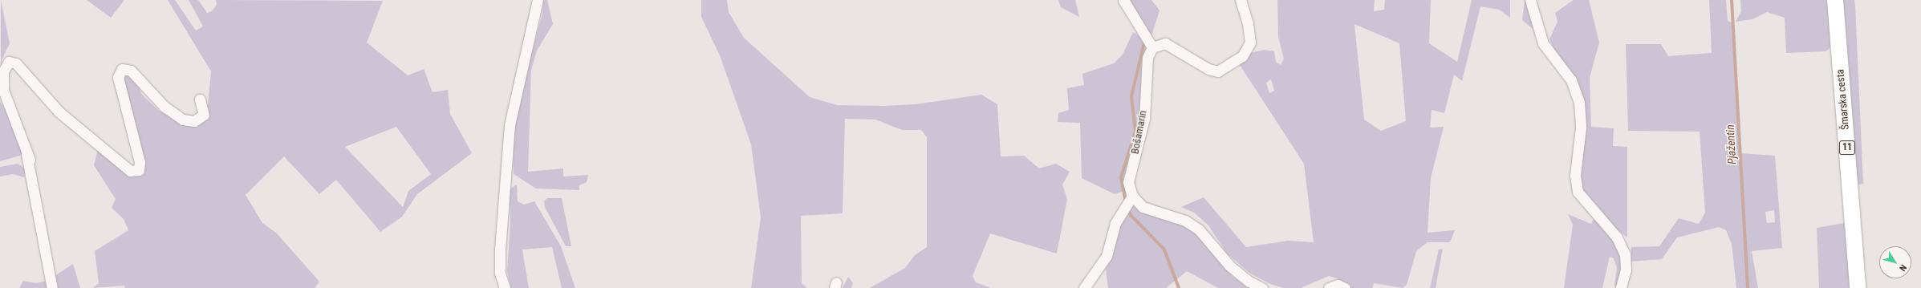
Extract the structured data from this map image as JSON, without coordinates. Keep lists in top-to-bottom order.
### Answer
{
  "streets": {
    "main road": ["Šmarska cesta", "11"],
    "street": ["Bošamarin"]
  },
  "water": ["Pjažentin"],
  "north": "bottom right"
}
